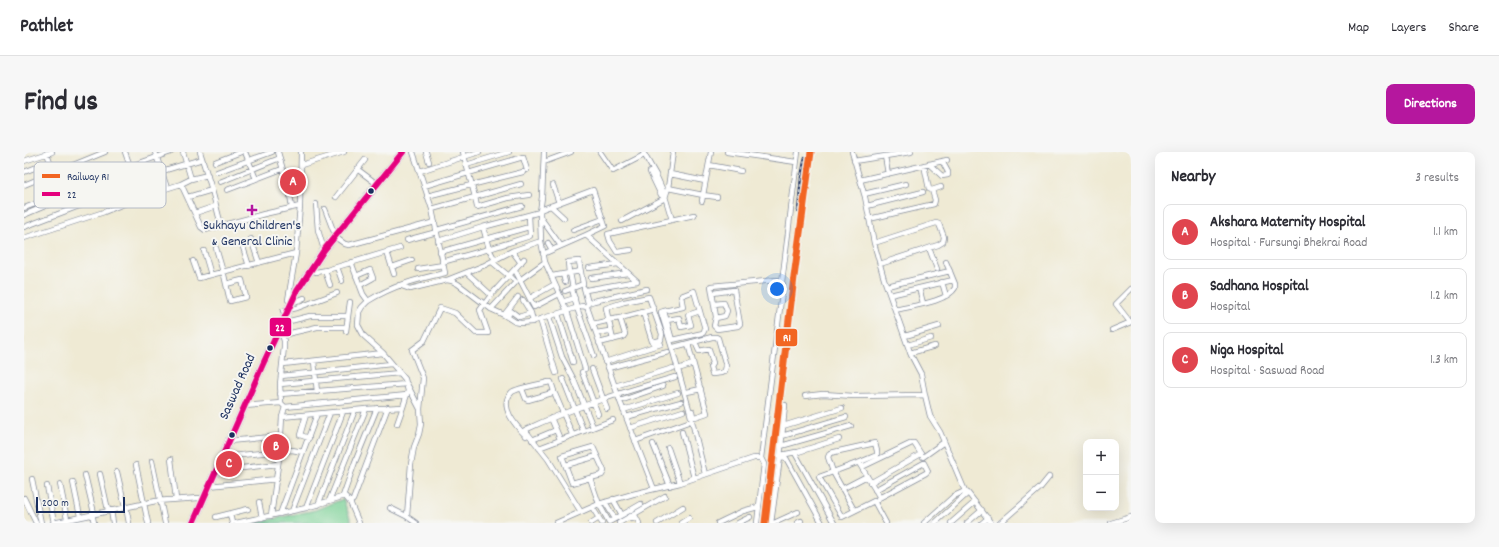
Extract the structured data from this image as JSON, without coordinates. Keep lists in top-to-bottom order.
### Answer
{
  "streets": {
    "highway": ["Saswad Road"]
  },
  "places": {
    "health": ["Sukhayu Children's & General Clinic"]
  },
  "lines": ["rail line R1", "transit line 22"],
  "legend": ["Railway R1", "22"],
  "scale_bar": "200 m",
  "page": {
    "header": "Pathlet",
    "nav": ["Map", "Layers", "Share"],
    "title": "Find us",
    "buttons": "Directions",
    "heading": ["Nearby", "3 results"],
    "pins": ["A", "B", "C"],
    "list": [
      {
        "mark": "A",
        "name": "Akshara Maternity Hospital",
        "note": "Hospital · Fursungi Bhekrai Road",
        "value": "1.1 km"
      },
      {
        "mark": "B",
        "name": "Sadhana Hospital",
        "note": "Hospital",
        "value": "1.2 km"
      },
      {
        "mark": "C",
        "name": "Niga Hospital",
        "note": "Hospital · Saswad Road",
        "value": "1.3 km"
      }
    ],
    "map_buttons": ["+", "−"],
    "scale": "200 m"
  }
}
